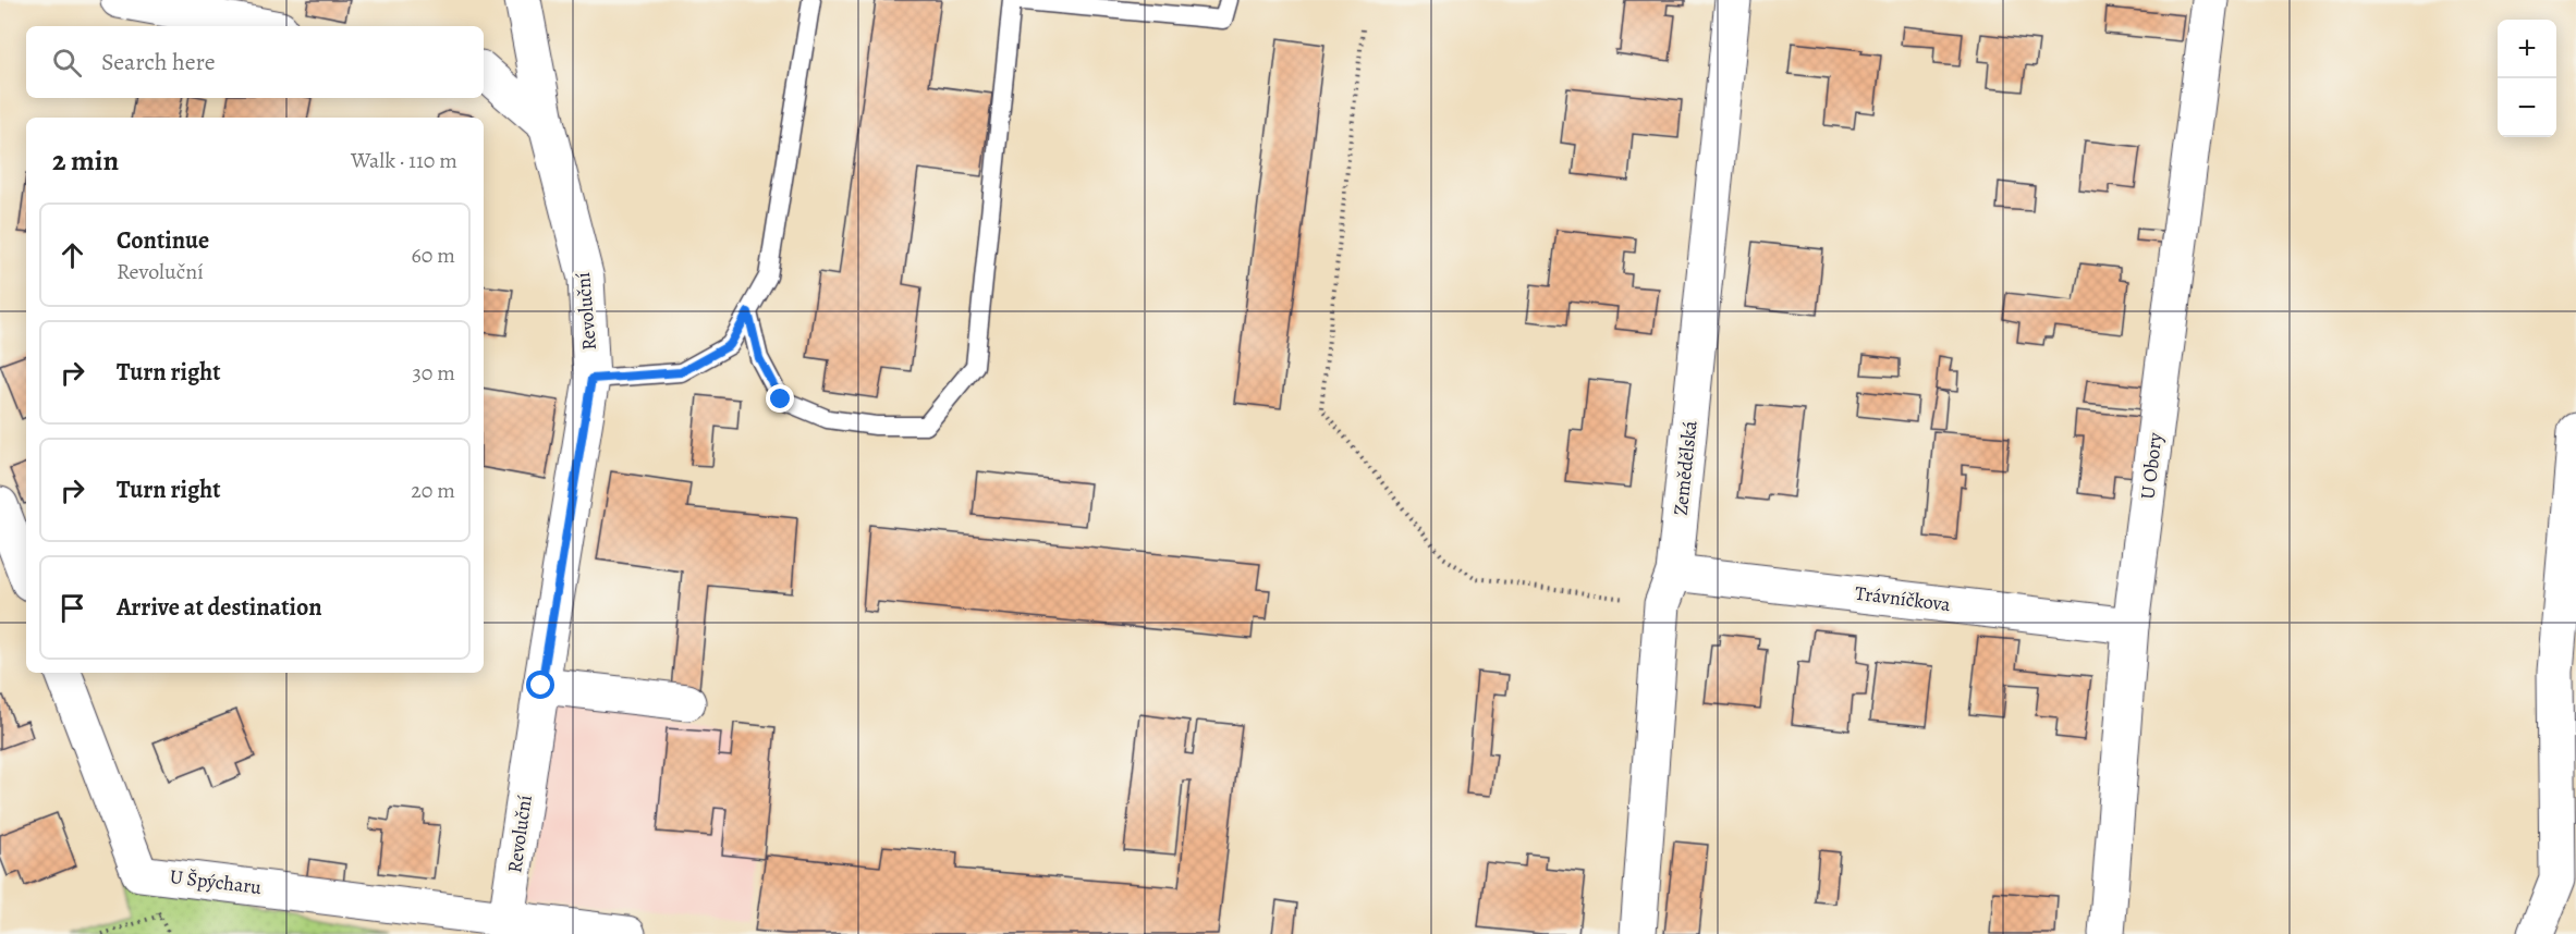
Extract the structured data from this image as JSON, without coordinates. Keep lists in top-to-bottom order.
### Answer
{
  "streets": {
    "street": [
      "Revoluční",
      "U Obory",
      "Zemědělská",
      "Trávníčkova",
      "U Špýcharu"
    ]
  },
  "crossings": [
    ["Revoluční", "U Špýcharu"],
    ["U Obory", "Trávníčkova"],
    ["Zemědělská", "Trávníčkova"]
  ],
  "page": {
    "map_buttons": ["+", "−"],
    "search": "Search here",
    "heading": ["2 min", "Walk · 110 m"],
    "list": [
      ["Continue", "Revoluční", "60 m"],
      ["Turn right", "30 m"],
      ["Turn right", "20 m"],
      "Arrive at destination"
    ]
  }
}
